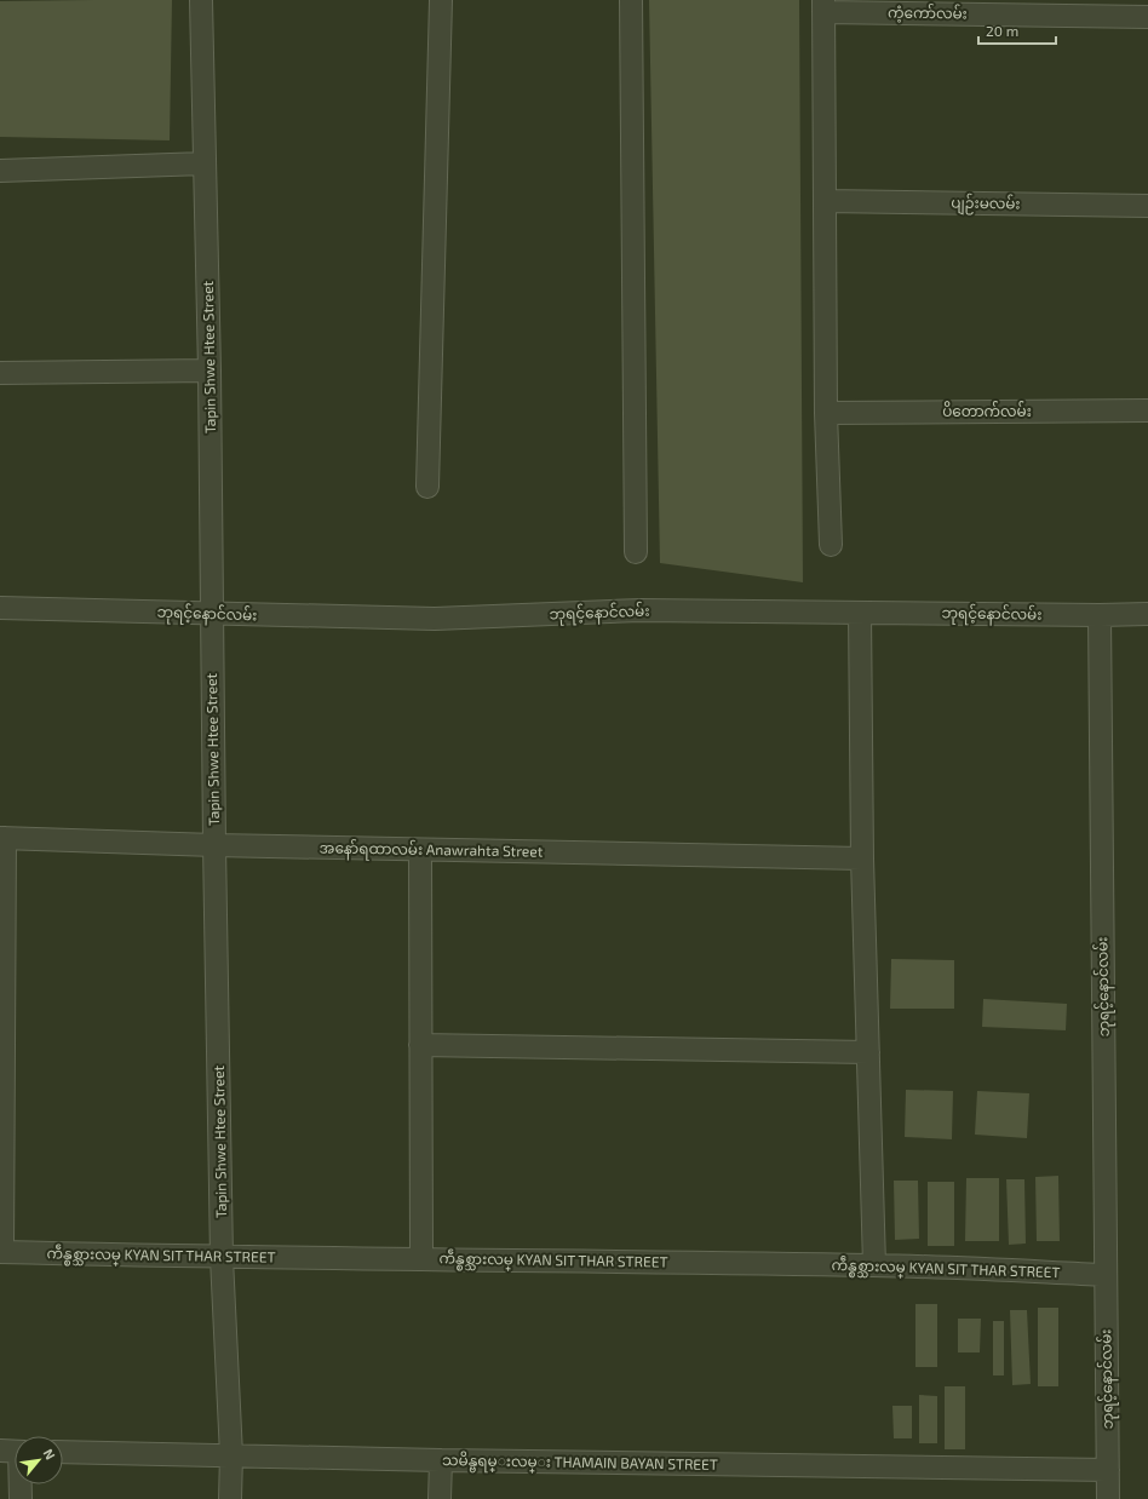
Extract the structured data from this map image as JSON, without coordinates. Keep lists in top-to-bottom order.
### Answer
{
  "streets": {
    "street": [
      "ကံ့ကော်လမ်း",
      "ပျဉ်းမလမ်း",
      "Tapin Shwe Htee Street",
      "ပိတောက်လမ်း",
      "ဘုရင့်နောင်လမ်း",
      "အနော်ရထာလမ်း Anawrahta Street",
      "ကဵန္စစ္သားလမ္ KYAN SIT THAR STREET",
      "သမိန္ဗရမ္းလမ္း THAMAIN BAYAN STREET"
    ]
  },
  "crossings": [
    ["Tapin Shwe Htee Street", "ဘုရင့်နောင်လမ်း"],
    ["Tapin Shwe Htee Street", "အနော်ရထာလမ်း Anawrahta Street"],
    ["Tapin Shwe Htee Street", "ကဵန္စစ္သားလမ္ KYAN SIT THAR STREET"],
    ["Tapin Shwe Htee Street", "သမိန္ဗရမ္းလမ္း THAMAIN BAYAN STREET"],
    ["ဘုရင့်နောင်လမ်း", "ကဵန္စစ္သားလမ္ KYAN SIT THAR STREET"],
    ["ဘုရင့်နောင်လမ်း", "သမိန္ဗရမ္းလမ္း THAMAIN BAYAN STREET"]
  ],
  "scale_bar": "20 m",
  "north": "top right"
}
